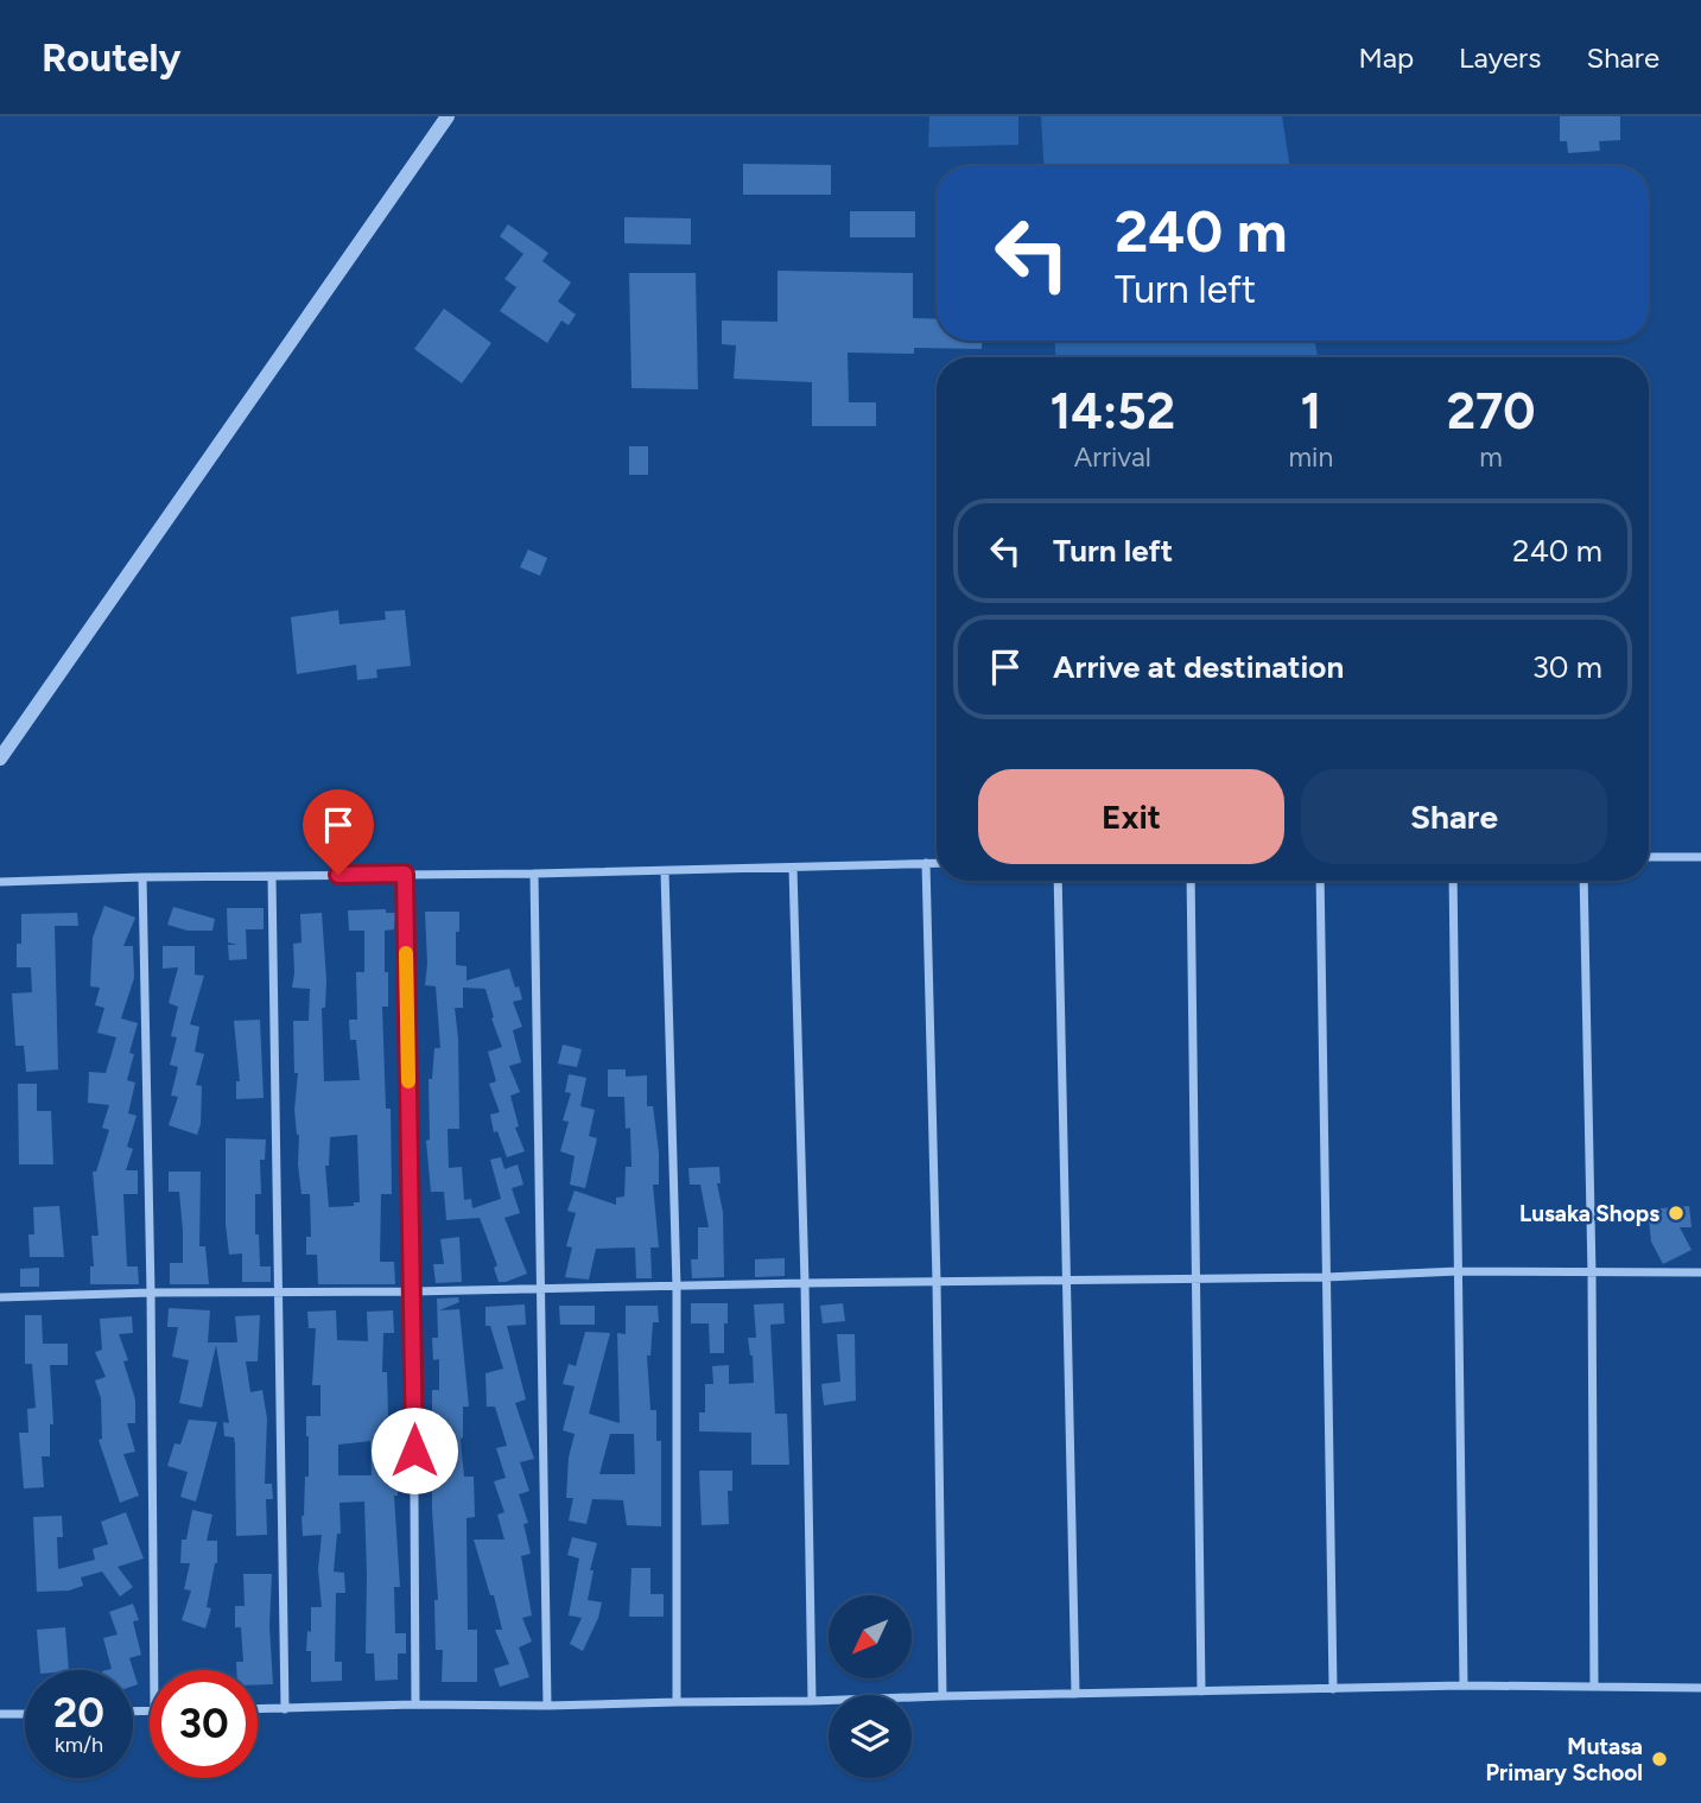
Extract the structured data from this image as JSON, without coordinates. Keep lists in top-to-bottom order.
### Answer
{
  "places": ["Lusaka Shops", "Mutasa Primary School"],
  "north": "bottom left",
  "page": {
    "header": "Routely",
    "nav": ["Map", "Layers", "Share"],
    "turn": ["240 m", "Turn left"],
    "eta": [
      "14:52",
      "Arrival",
      "1",
      "min",
      "270",
      "m"
    ],
    "list": [
      {
        "name": "Turn left",
        "value": "240 m"
      },
      {
        "name": "Arrive at destination",
        "value": "30 m"
      }
    ],
    "buttons": ["Exit", "Share"],
    "speed": "20 km/h",
    "limit": "30"
  }
}
